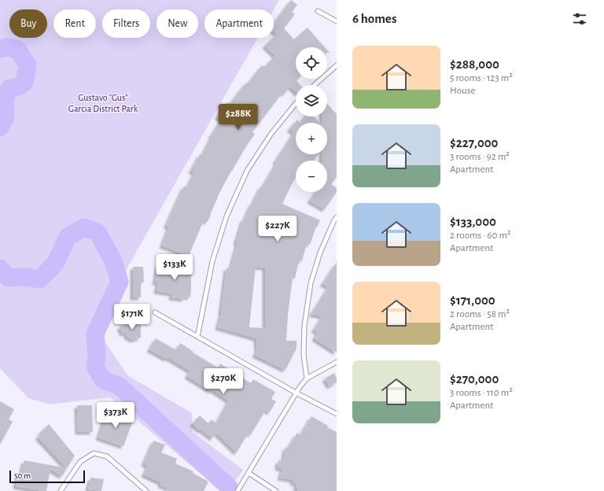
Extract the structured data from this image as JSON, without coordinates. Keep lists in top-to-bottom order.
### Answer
{
  "parks": ["Gustavo \"Gus\" Garcia District Park"],
  "scale_bar": "50 m",
  "page": {
    "heading": "6 homes",
    "chip": [
      "Buy",
      "Rent",
      "Filters",
      "New",
      "Apartment"
    ],
    "list": [
      {
        "name": "$288,000",
        "note": "5 rooms · 123 m² · House"
      },
      {
        "name": "$227,000",
        "note": "3 rooms · 92 m² · Apartment"
      },
      {
        "name": "$133,000",
        "note": "2 rooms · 60 m² · Apartment"
      },
      {
        "name": "$171,000",
        "note": "2 rooms · 58 m² · Apartment"
      },
      {
        "name": "$270,000",
        "note": "3 rooms · 110 m² · Apartment"
      }
    ],
    "map_buttons": ["+", "−"],
    "price": [
      "$288K",
      "$227K",
      "$133K",
      "$171K",
      "$270K",
      "$373K"
    ],
    "scale": "50 m"
  }
}
